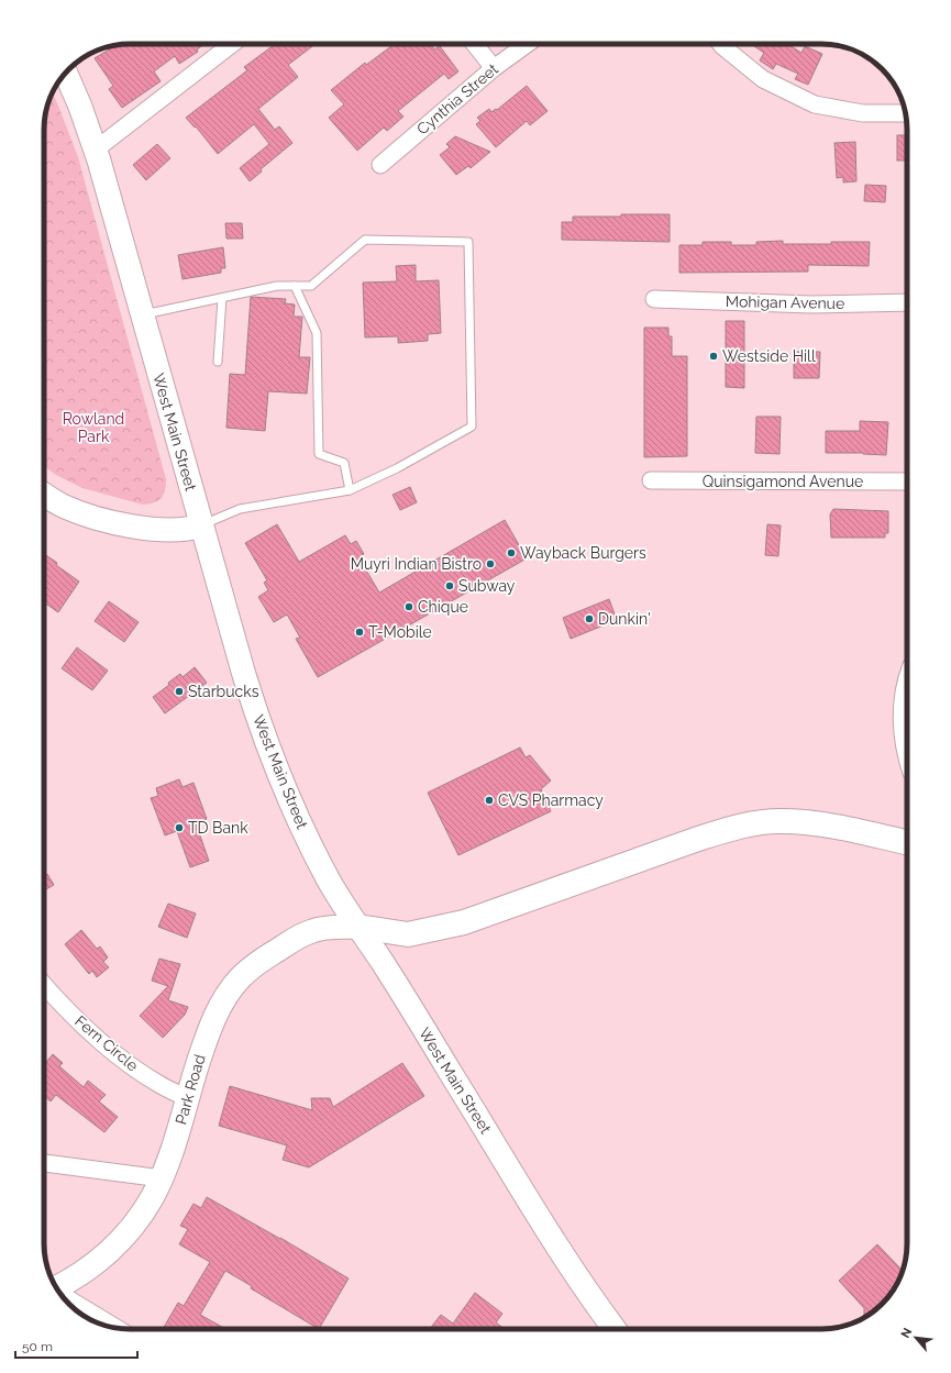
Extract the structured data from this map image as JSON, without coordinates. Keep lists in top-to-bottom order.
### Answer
{
  "streets": {
    "main road": ["West Main Street", "Park Road"],
    "street": [
      "Cynthia Street",
      "Mohigan Avenue",
      "Quinsigamond Avenue",
      "Fern Circle"
    ]
  },
  "crossings": [
    ["West Main Street", "Park Road"],
    ["Fern Circle", "Park Road"]
  ],
  "parks": ["Rowland Park"],
  "places": [
    "Westside Hill",
    "Wayback Burgers",
    "Muyri Indian Bistro",
    "Subway",
    "Chique",
    "Dunkin'",
    "T-Mobile",
    "Starbucks",
    "CVS Pharmacy",
    "TD Bank"
  ],
  "scale_bar": "50 m",
  "north": "top left"
}
